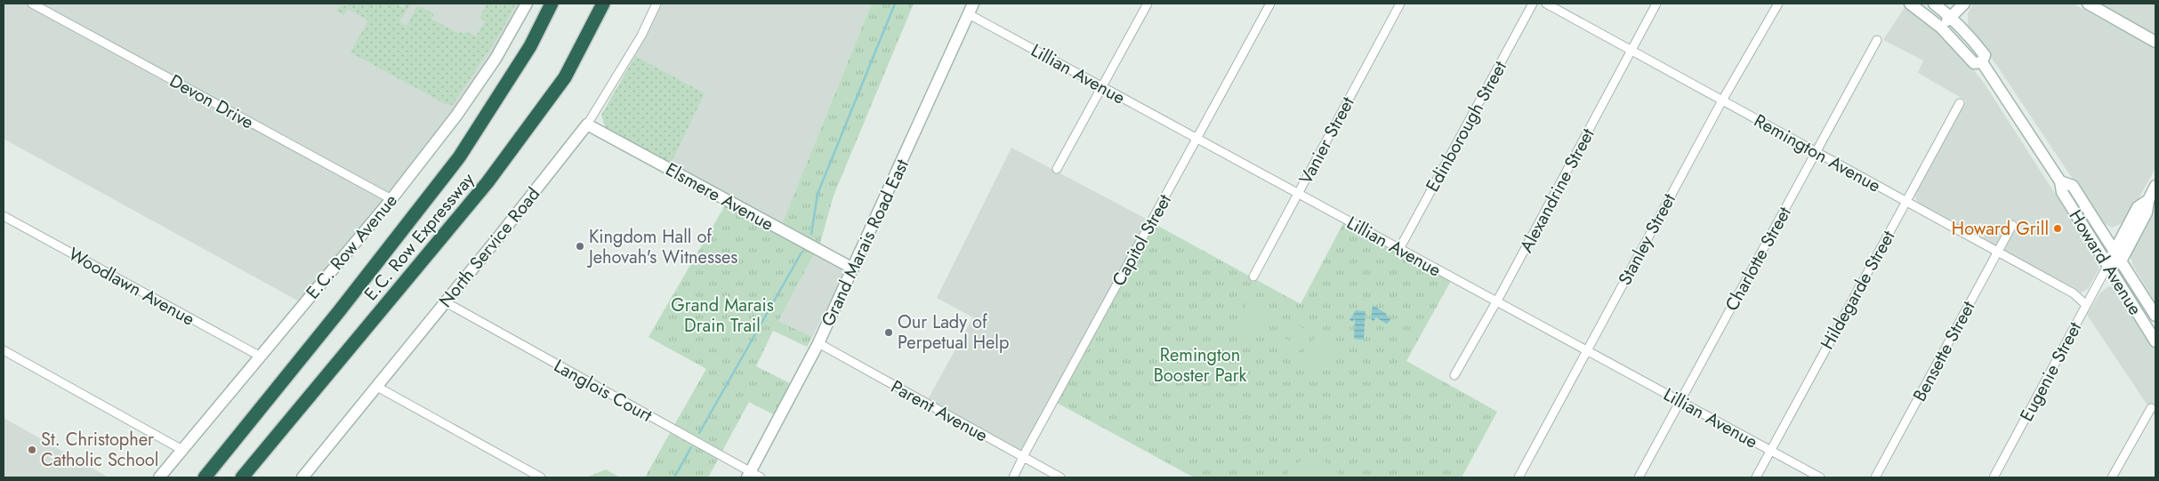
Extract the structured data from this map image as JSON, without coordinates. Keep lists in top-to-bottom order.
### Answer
{
  "streets": {
    "highway": ["E.C. Row Expressway"],
    "street": [
      "Lillian Avenue",
      "Devon Drive",
      "Edinborough Street",
      "Vanier Street",
      "Remington Avenue",
      "Alexandrine Street",
      "Elsmere Avenue",
      "Stanley Street",
      "Capitol Street",
      "Grand Marais Road East",
      "E.C. Row Avenue",
      "North Service Road",
      "Charlotte Street",
      "Howard Avenue",
      "Woodlawn Avenue",
      "Hildegarde Street",
      "Bensette Street",
      "Eugenie Street",
      "Langlois Court",
      "Parent Avenue"
    ]
  },
  "crossings": [
    ["Lillian Avenue", "Edinborough Street"],
    ["Lillian Avenue", "Vanier Street"],
    ["Lillian Avenue", "Alexandrine Street"],
    ["Lillian Avenue", "Stanley Street"],
    ["Lillian Avenue", "Capitol Street"],
    ["Lillian Avenue", "Grand Marais Road East"],
    ["Lillian Avenue", "Charlotte Street"],
    ["Lillian Avenue", "Hildegarde Street"],
    ["Devon Drive", "E.C. Row Avenue"],
    ["Remington Avenue", "Alexandrine Street"],
    ["Remington Avenue", "Stanley Street"],
    ["Remington Avenue", "Charlotte Street"],
    ["Remington Avenue", "Hildegarde Street"],
    ["Remington Avenue", "Bensette Street"],
    ["Remington Avenue", "Eugenie Street"],
    ["Elsmere Avenue", "Grand Marais Road East"],
    ["Elsmere Avenue", "North Service Road"],
    ["Capitol Street", "Parent Avenue"],
    ["Grand Marais Road East", "Langlois Court"],
    ["Grand Marais Road East", "Parent Avenue"],
    ["E.C. Row Avenue", "Woodlawn Avenue"],
    ["North Service Road", "Langlois Court"],
    ["Howard Avenue", "Eugenie Street"]
  ],
  "parks": ["Grand Marais Drain Trail", "Remington Booster Park"],
  "places": [
    "Howard Grill",
    "Kingdom Hall of Jehovah's Witnesses",
    "Our Lady of Perpetual Help",
    "St. Christopher Catholic School"
  ]
}
